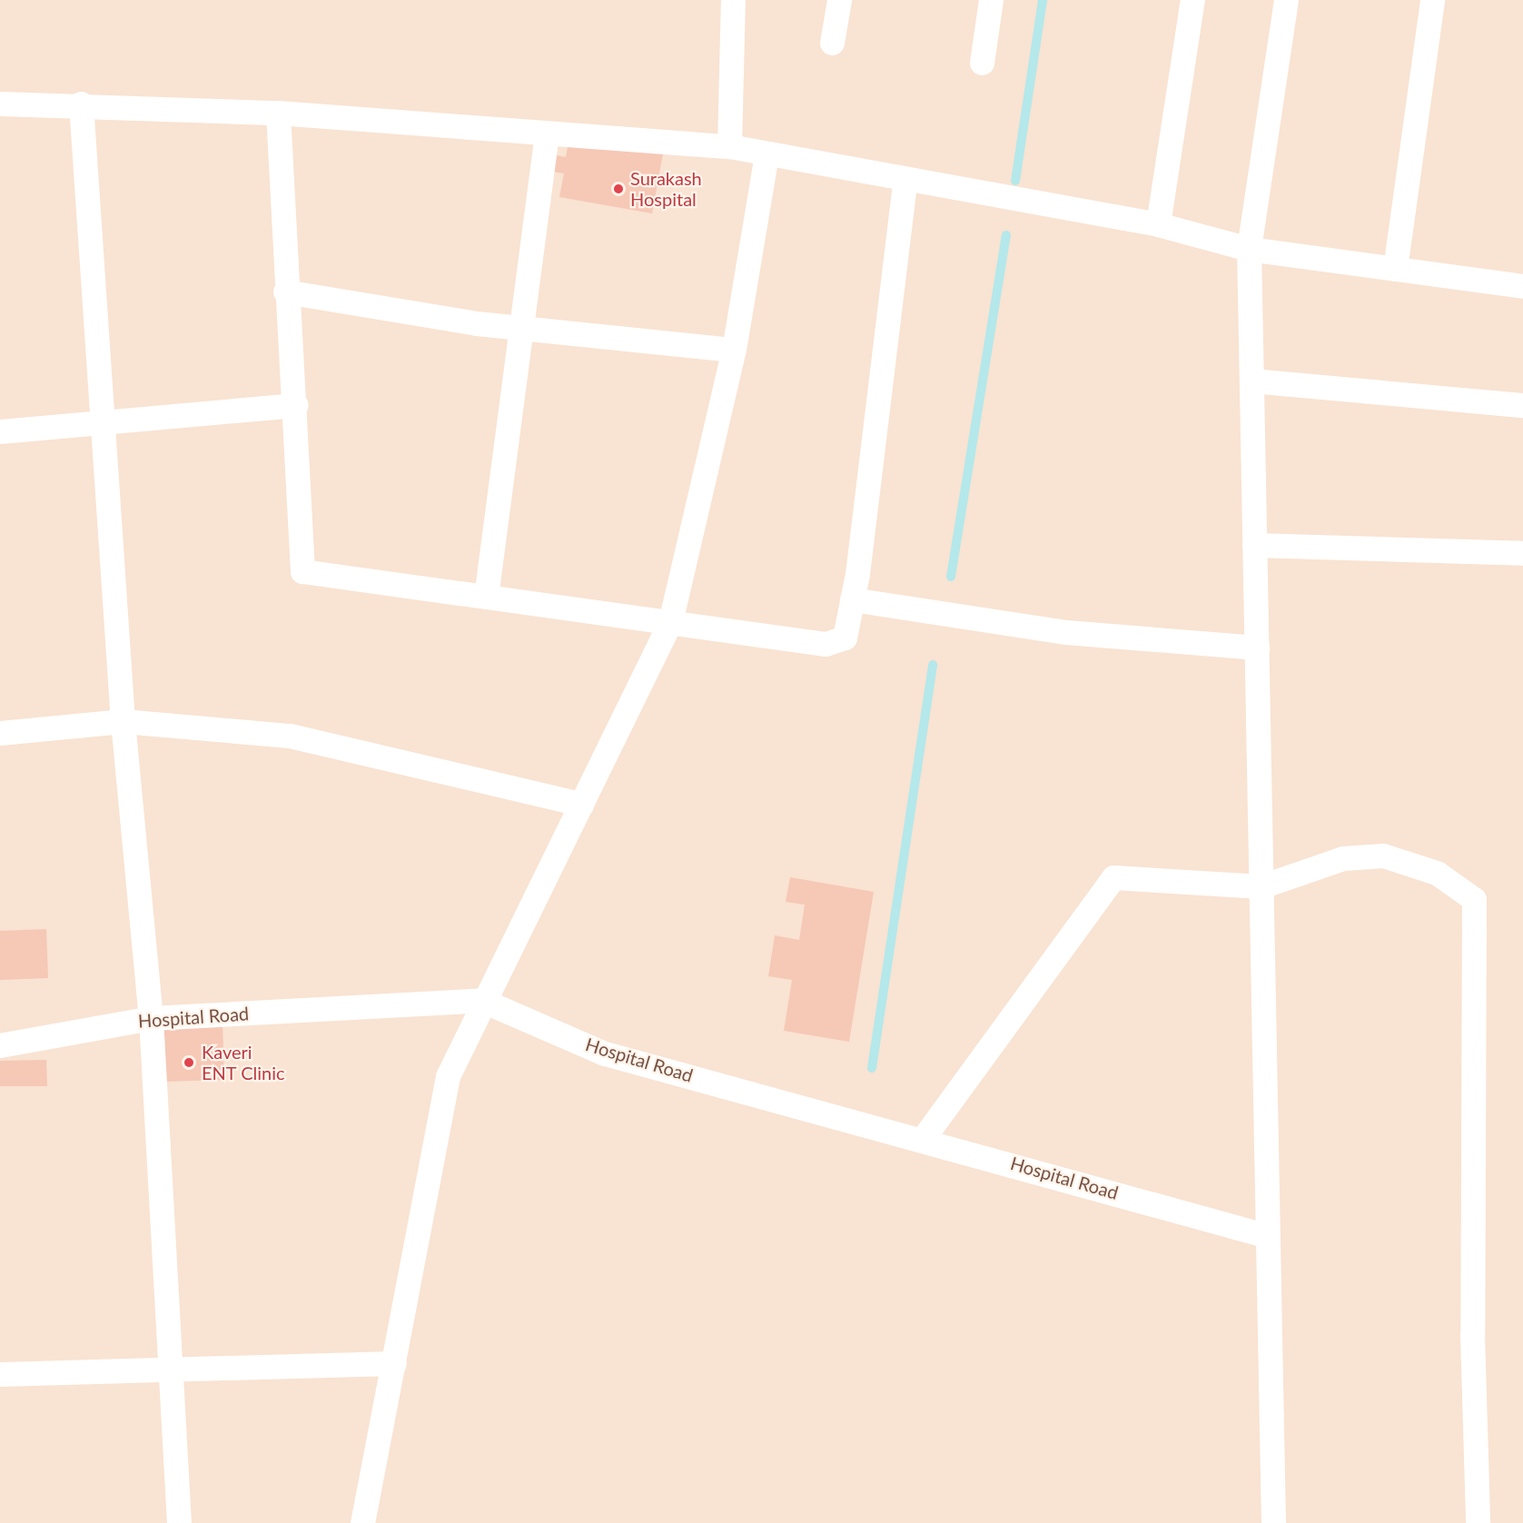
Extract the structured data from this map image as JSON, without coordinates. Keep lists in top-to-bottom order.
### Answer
{
  "streets": {
    "street": ["Hospital Road"]
  },
  "places": ["Surakash Hospital", "Kaveri ENT Clinic"]
}
